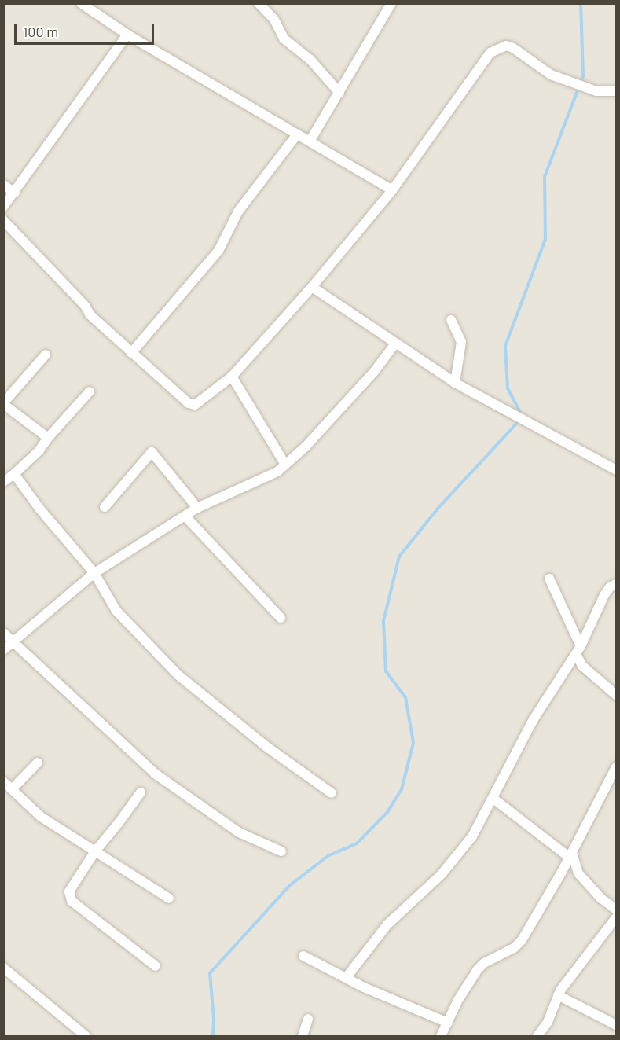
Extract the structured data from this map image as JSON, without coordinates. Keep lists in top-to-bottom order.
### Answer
{
  "scale_bar": "100 m"
}
